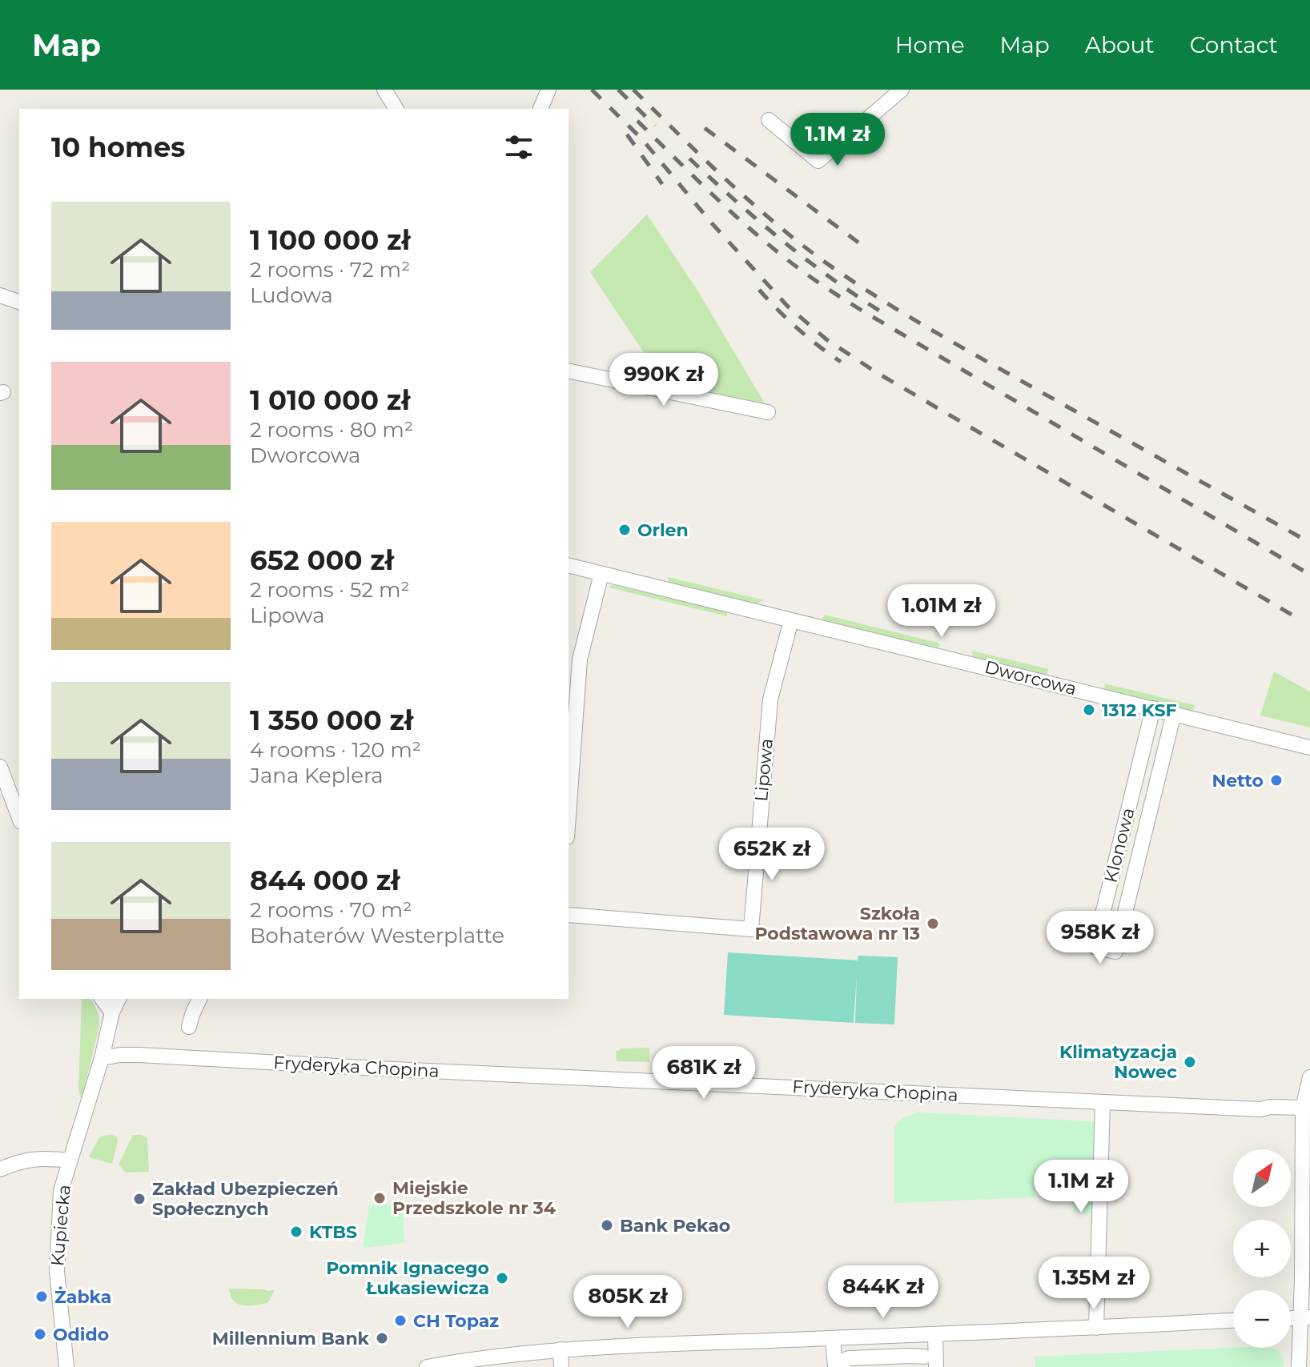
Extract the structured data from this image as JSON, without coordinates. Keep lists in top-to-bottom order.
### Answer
{
  "streets": {
    "street": [
      "Dworcowa",
      "Lipowa",
      "Klonowa",
      "Fryderyka Chopina",
      "Kupiecka"
    ]
  },
  "crossings": [
    ["Dworcowa", "Lipowa"],
    ["Dworcowa", "Klonowa"],
    ["Fryderyka Chopina", "Kupiecka"]
  ],
  "places": [
    "Orlen",
    "1312 KSF",
    "Netto",
    "Szkoła Podstawowa nr 13",
    "Klimatyzacja Nowec",
    "Miejskie Przedszkole nr 34",
    "Zakład Ubezpieczeń Społecznych",
    "Bank Pekao",
    "KTBS",
    "Pomnik Ignacego Łukasiewicza",
    "Żabka",
    "CH Topaz",
    "Odido",
    "Millennium Bank"
  ],
  "north": "top right",
  "page": {
    "header": "Map",
    "nav": [
      "Home",
      "Map",
      "About",
      "Contact"
    ],
    "heading": "10 homes",
    "price": [
      "1.1M zł",
      "990K zł",
      "1.01M zł",
      "652K zł",
      "958K zł",
      "681K zł",
      "1.1M zł",
      "1.35M zł",
      "844K zł",
      "805K zł"
    ],
    "list": [
      {
        "name": "1 100 000 zł",
        "note": "2 rooms · 72 m² · Ludowa"
      },
      {
        "name": "1 010 000 zł",
        "note": "2 rooms · 80 m² · Dworcowa"
      },
      {
        "name": "652 000 zł",
        "note": "2 rooms · 52 m² · Lipowa"
      },
      {
        "name": "1 350 000 zł",
        "note": "4 rooms · 120 m² · Jana Keplera"
      },
      {
        "name": "844 000 zł",
        "note": "2 rooms · 70 m² · Bohaterów Westerplatte"
      }
    ],
    "map_buttons": ["+", "−"]
  }
}
